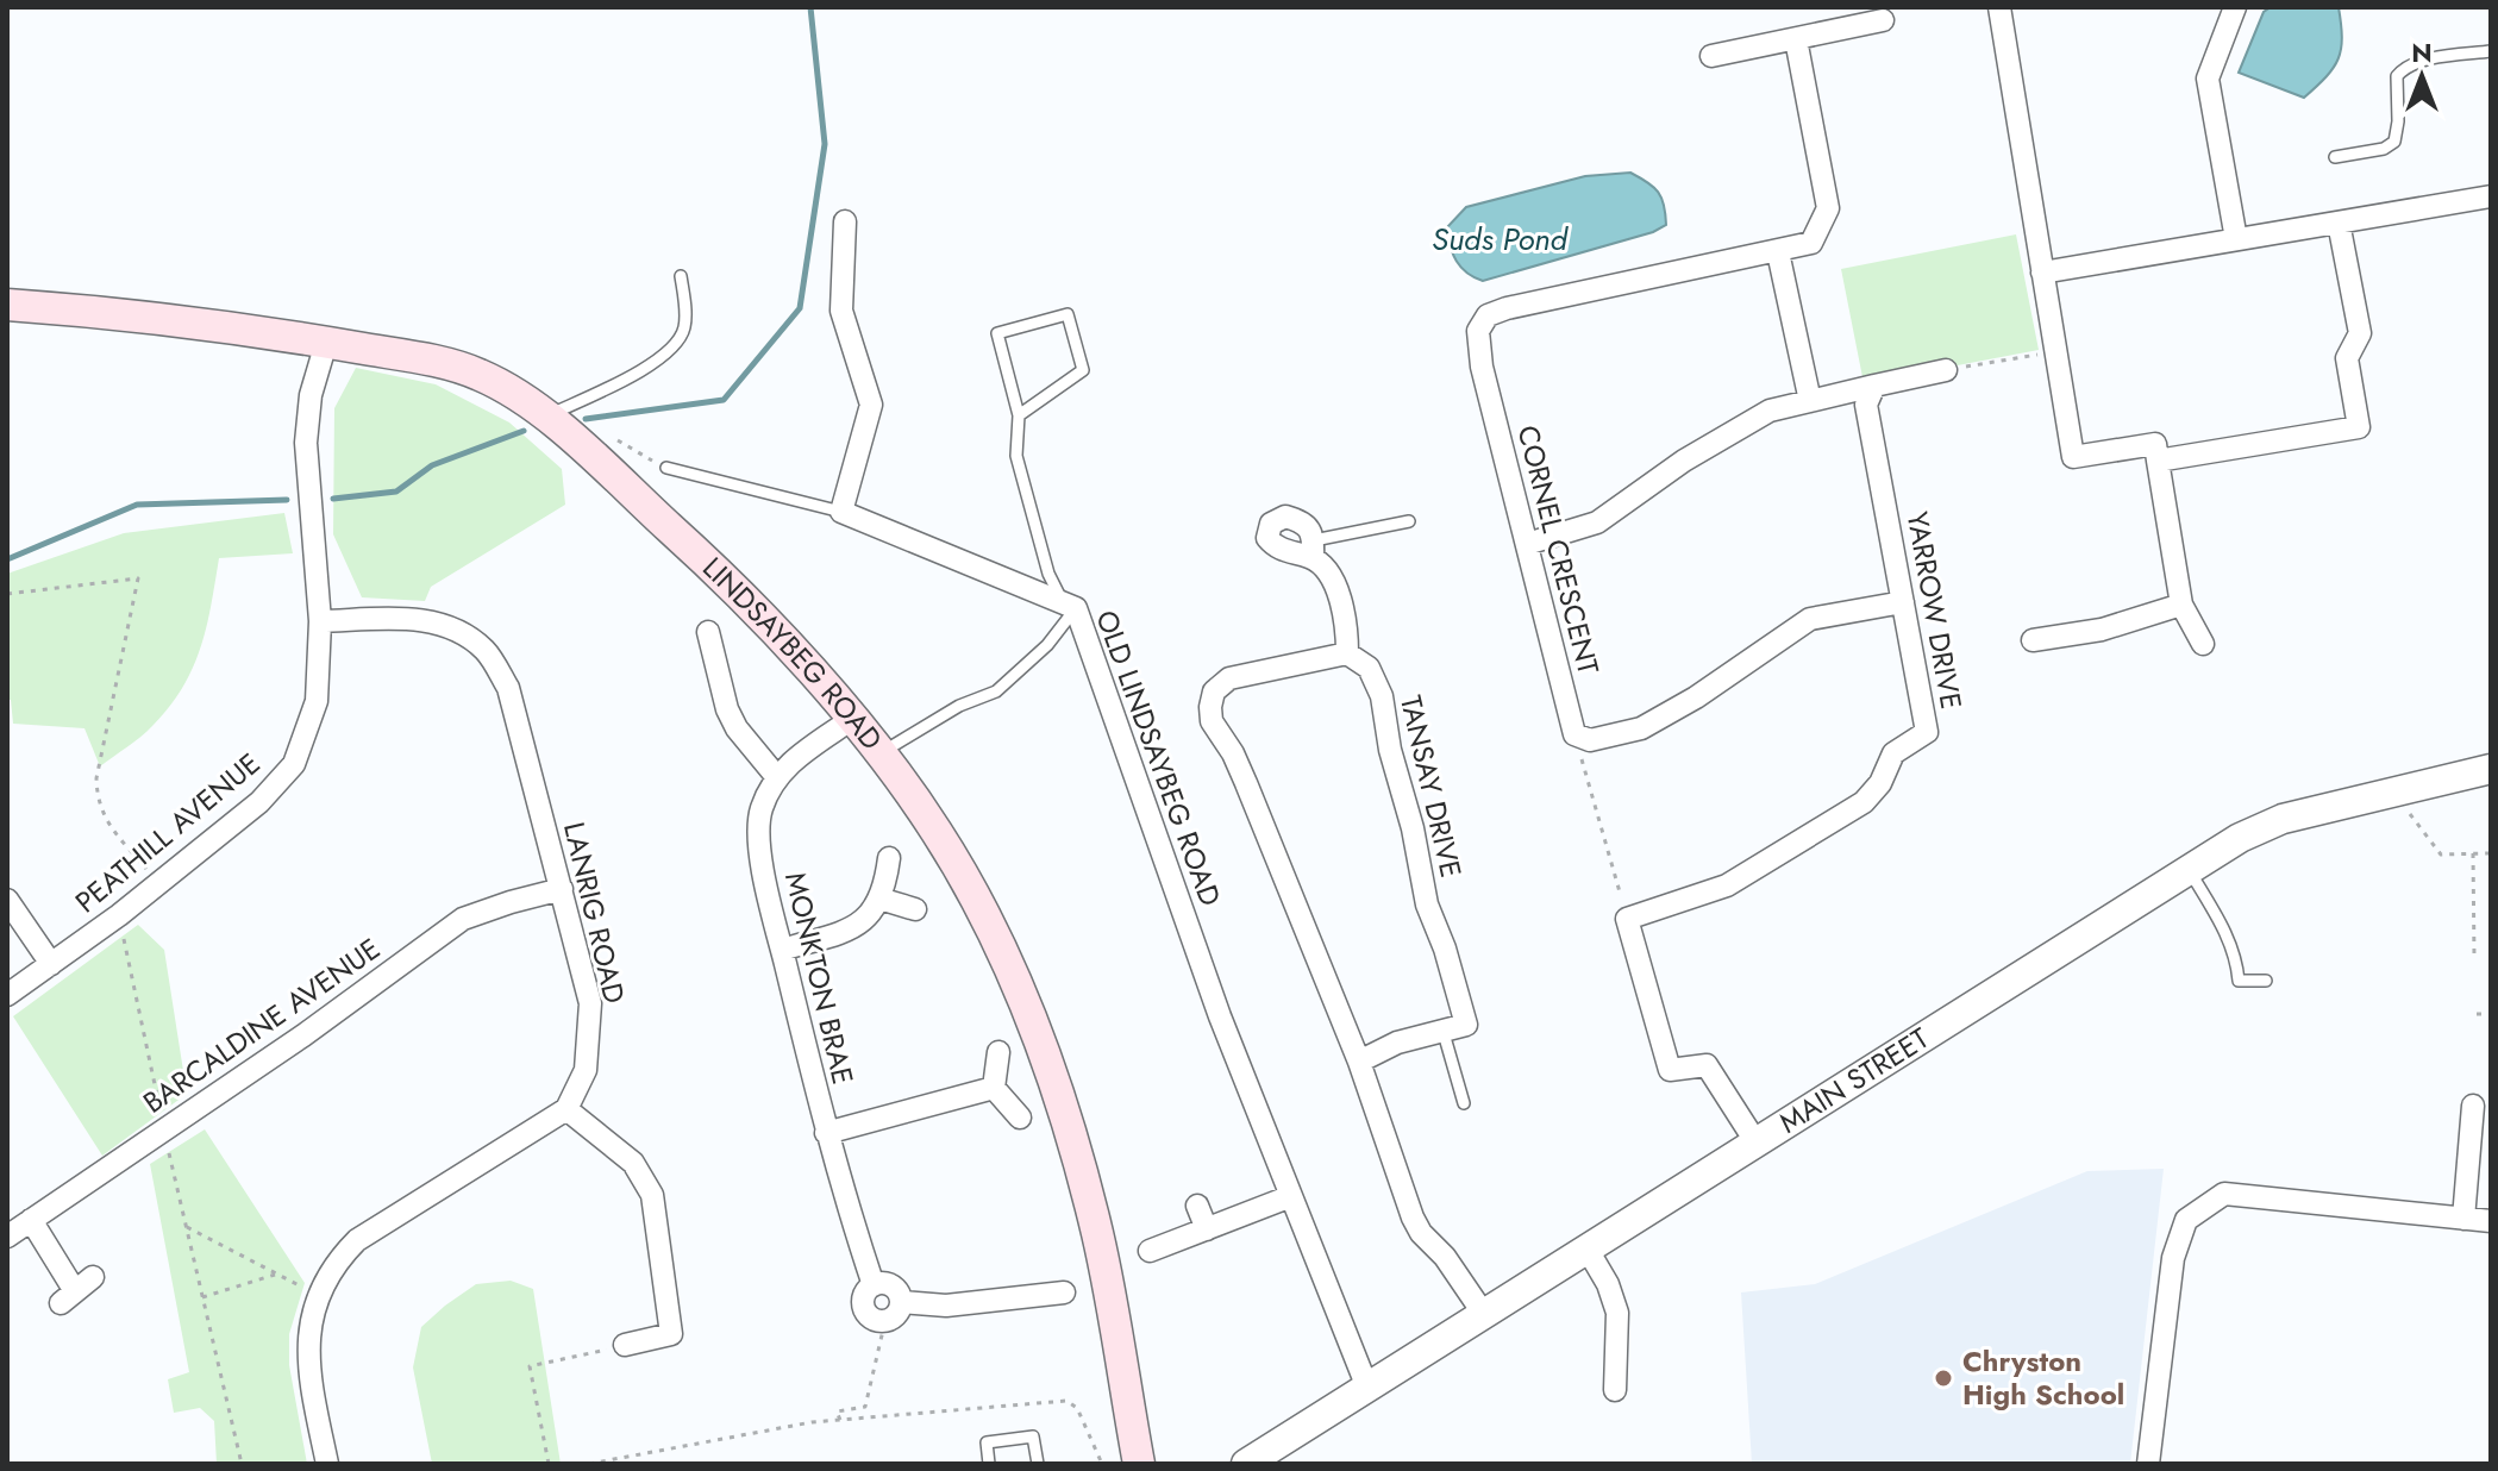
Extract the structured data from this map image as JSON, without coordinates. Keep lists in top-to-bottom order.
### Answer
{
  "streets": {
    "main road": ["LINDSAYBEG ROAD"],
    "street": [
      "CORNEL CRESCENT",
      "YARROW DRIVE",
      "OLD LINDSAYBEG ROAD",
      "TANSAY DRIVE",
      "PEATHILL AVENUE",
      "LANRIG ROAD",
      "MONKTON BRAE",
      "BARCALDINE AVENUE",
      "MAIN STREET"
    ]
  },
  "crossings": [
    ["LINDSAYBEG ROAD", "PEATHILL AVENUE"],
    ["OLD LINDSAYBEG ROAD", "MAIN STREET"],
    ["PEATHILL AVENUE", "LANRIG ROAD"],
    ["LANRIG ROAD", "BARCALDINE AVENUE"]
  ],
  "water": ["Suds Pond"],
  "places": ["Chryston High School"],
  "north": "top"
}
